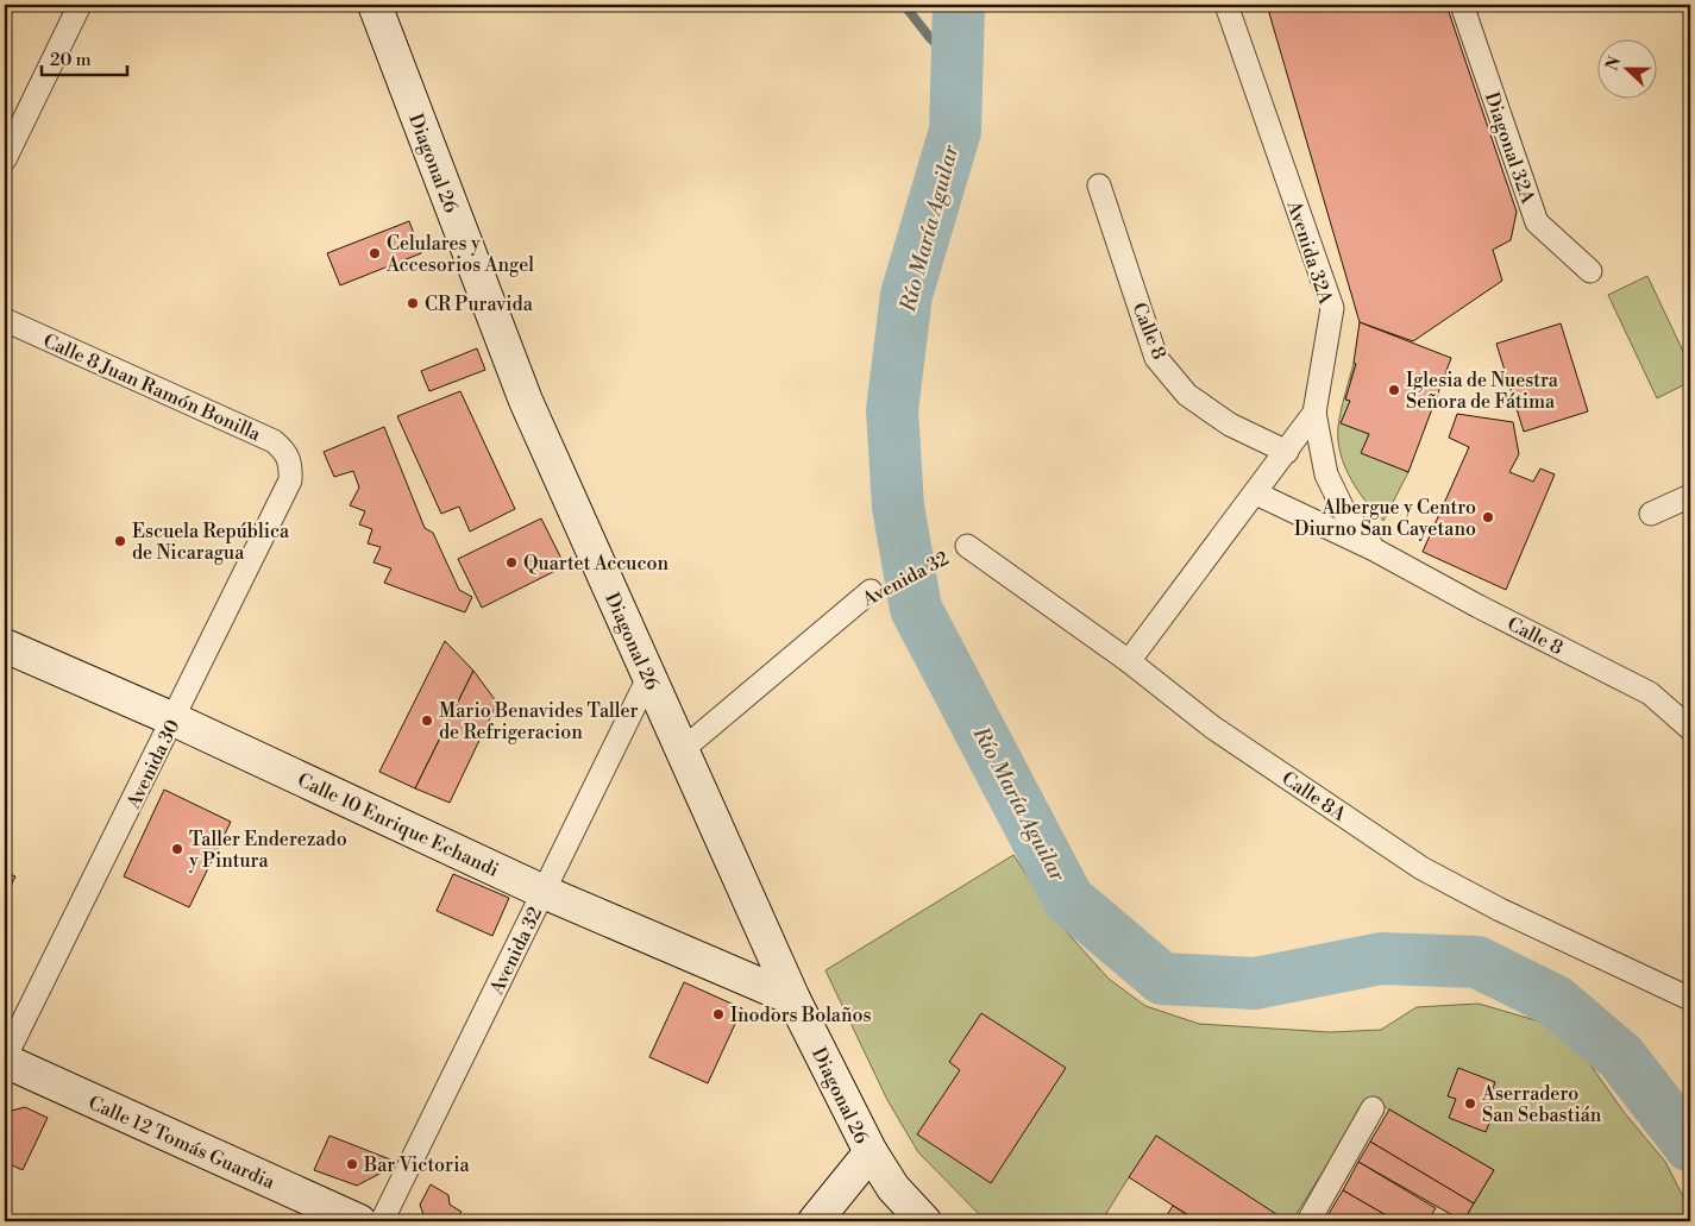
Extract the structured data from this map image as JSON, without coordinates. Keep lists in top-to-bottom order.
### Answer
{
  "streets": {
    "main road": ["Diagonal 26", "Calle 10 Enrique Echandi", "Calle 12 Tomás Guardia"],
    "street": [
      "Diagonal 32A",
      "Avenida 32A",
      "Calle 8",
      "Calle 8 Juan Ramón Bonilla",
      "Avenida 32",
      "Avenida 30",
      "Calle 8A"
    ]
  },
  "crossings": [
    ["Diagonal 26", "Avenida 32"],
    ["Diagonal 26", "Calle 10 Enrique Echandi"],
    ["Avenida 32A", "Calle 8"],
    ["Avenida 32A", "Calle 8A"],
    ["Calle 8 Juan Ramón Bonilla", "Avenida 30"],
    ["Avenida 32", "Calle 8A"],
    ["Avenida 32", "Calle 10 Enrique Echandi"],
    ["Avenida 30", "Calle 10 Enrique Echandi"],
    ["Avenida 30", "Calle 12 Tomás Guardia"]
  ],
  "water": ["Río María Aguilar"],
  "places": [
    "Celulares y Accesorios Angel",
    "CR Puravida",
    "Iglesia de Nuestra Señora de Fátima",
    "Albergue y Centro Diurno San Cayetano",
    "Escuela República de Nicaragua",
    "Quartet Accucon",
    "Mario Benavides Taller de Refrigeracion",
    "Taller Enderezado y Pintura",
    "Inodors Bolaños",
    "Aserradero San Sebastián",
    "Bar Victoria"
  ],
  "scale_bar": "20 m",
  "north": "left"
}
